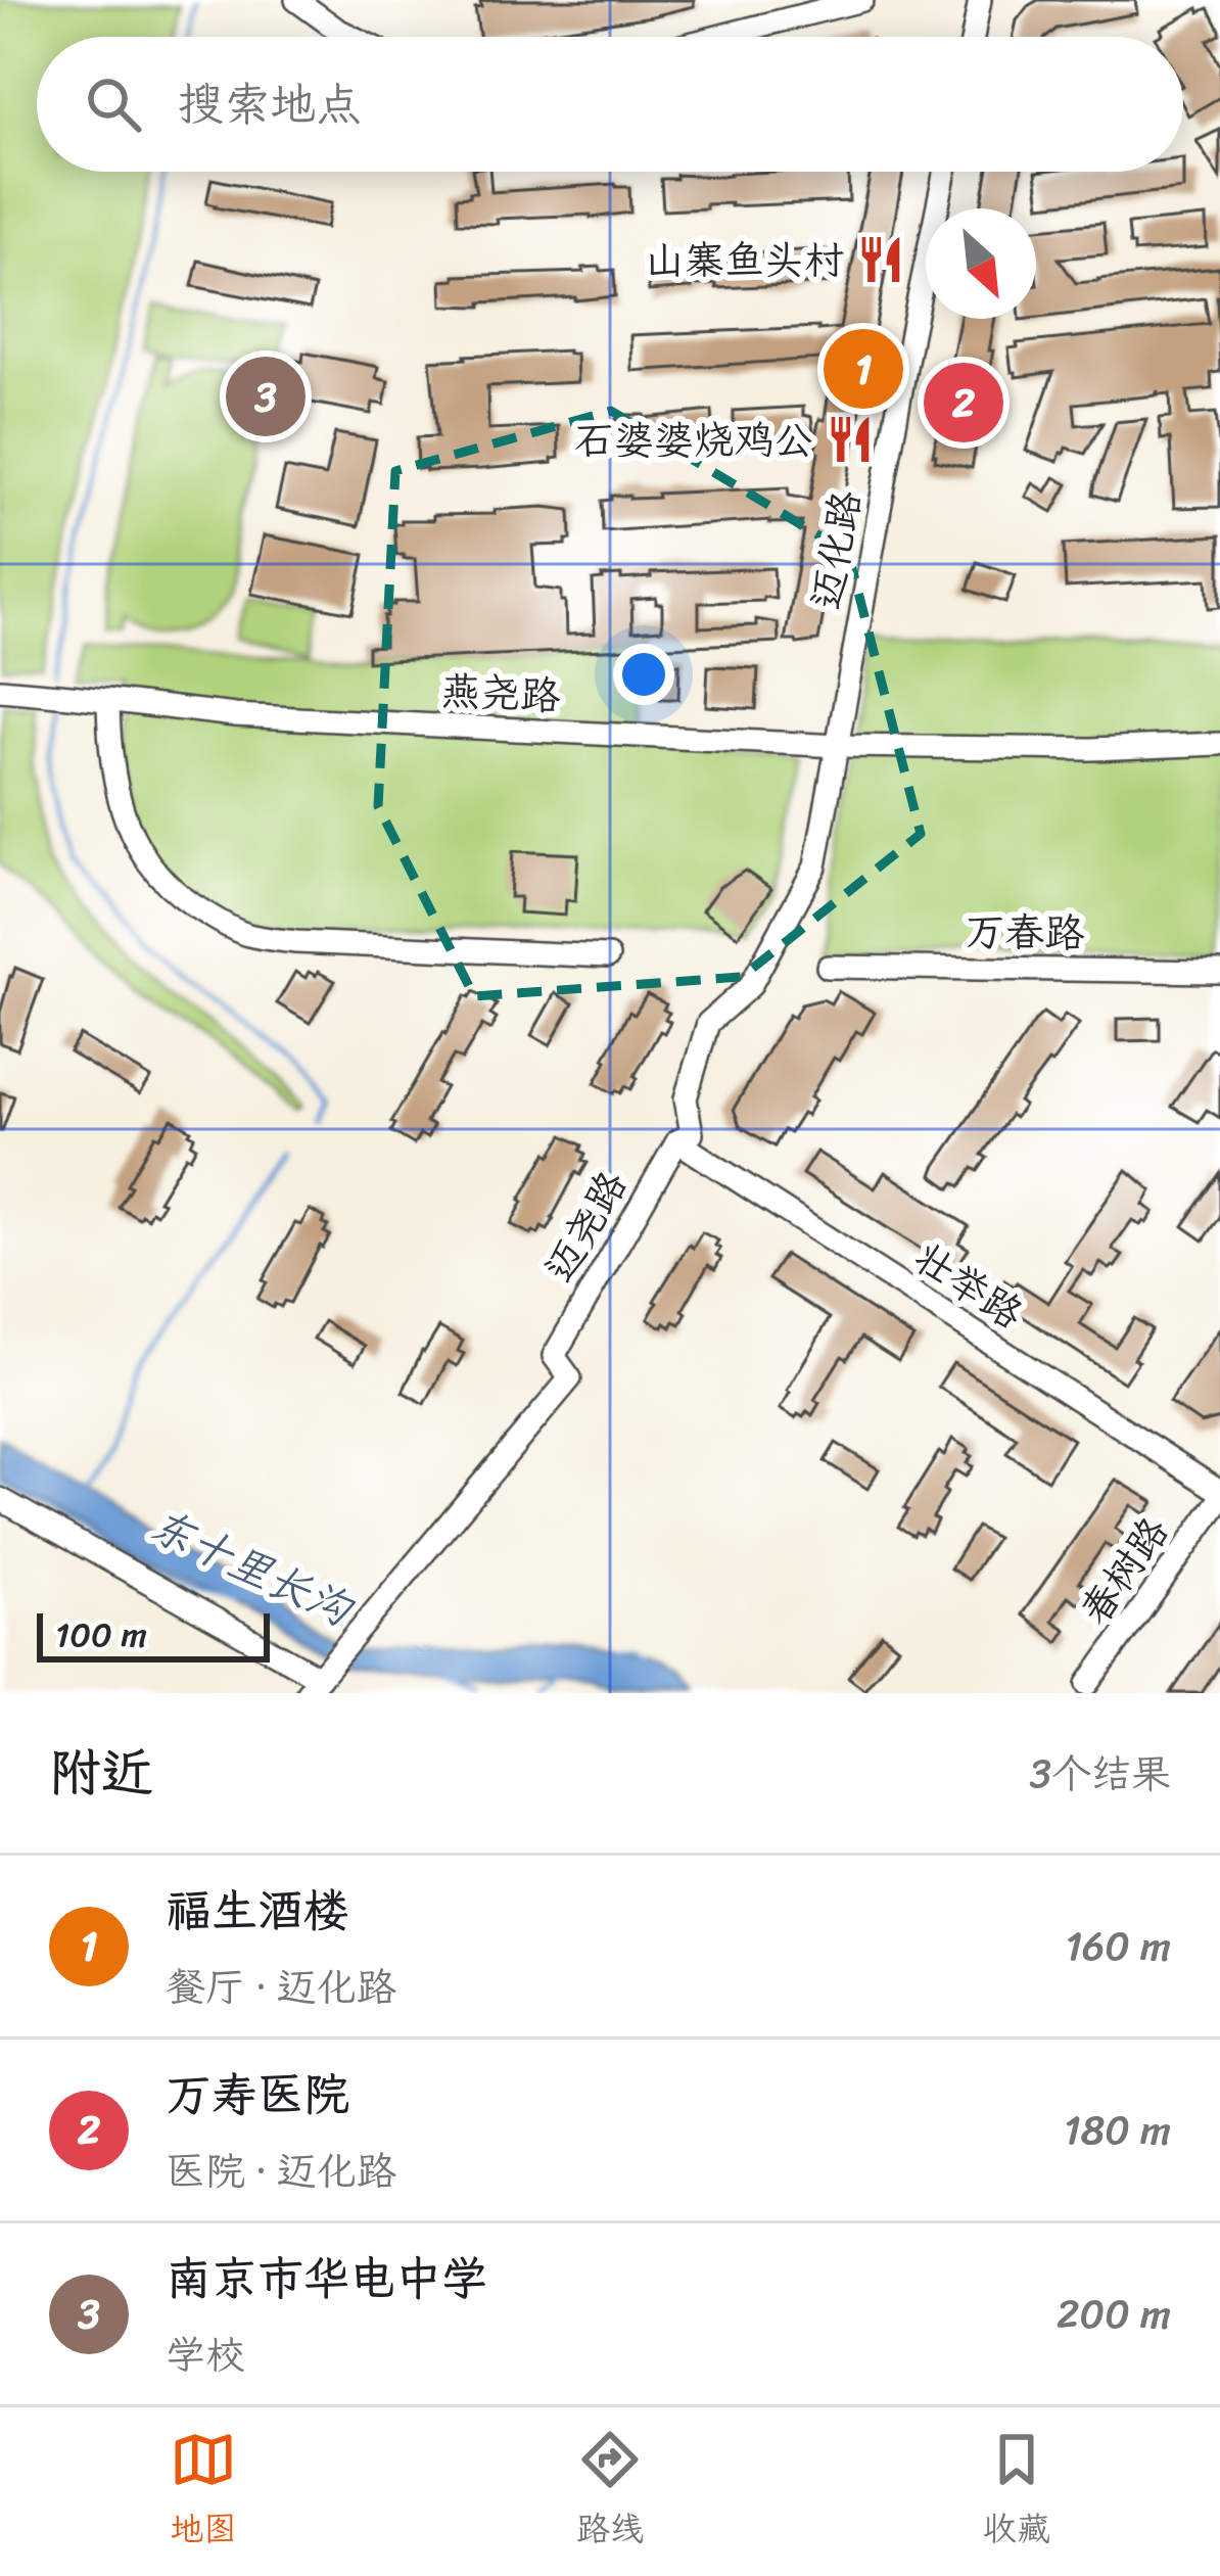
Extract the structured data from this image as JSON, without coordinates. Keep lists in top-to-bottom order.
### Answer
{
  "streets": {
    "street": [
      "迈化路",
      "燕尧路",
      "万春路",
      "迈尧路",
      "壮举路",
      "春树路"
    ]
  },
  "crossings": [
    ["迈化路", "燕尧路"],
    ["迈化路", "迈尧路"],
    ["燕尧路", "迈尧路"],
    ["迈尧路", "壮举路"],
    ["壮举路", "春树路"]
  ],
  "water": ["东十里长沟"],
  "places": {
    "restaurant": ["山寨鱼头村", "石婆婆烧鸡公"]
  },
  "scale_bar": "100 m",
  "north": "bottom right",
  "page": {
    "search": "搜索地点",
    "pins": ["1", "3", "2"],
    "scale": "100 m",
    "heading": ["附近", "3个结果"],
    "list": [
      {
        "mark": "1",
        "name": "福生酒楼",
        "note": "餐厅 · 迈化路",
        "value": "160 m"
      },
      {
        "mark": "2",
        "name": "万寿医院",
        "note": "医院 · 迈化路",
        "value": "180 m"
      },
      {
        "mark": "3",
        "name": "南京市华电中学",
        "note": "学校",
        "value": "200 m"
      }
    ],
    "nav": ["地图", "路线", "收藏"]
  }
}
